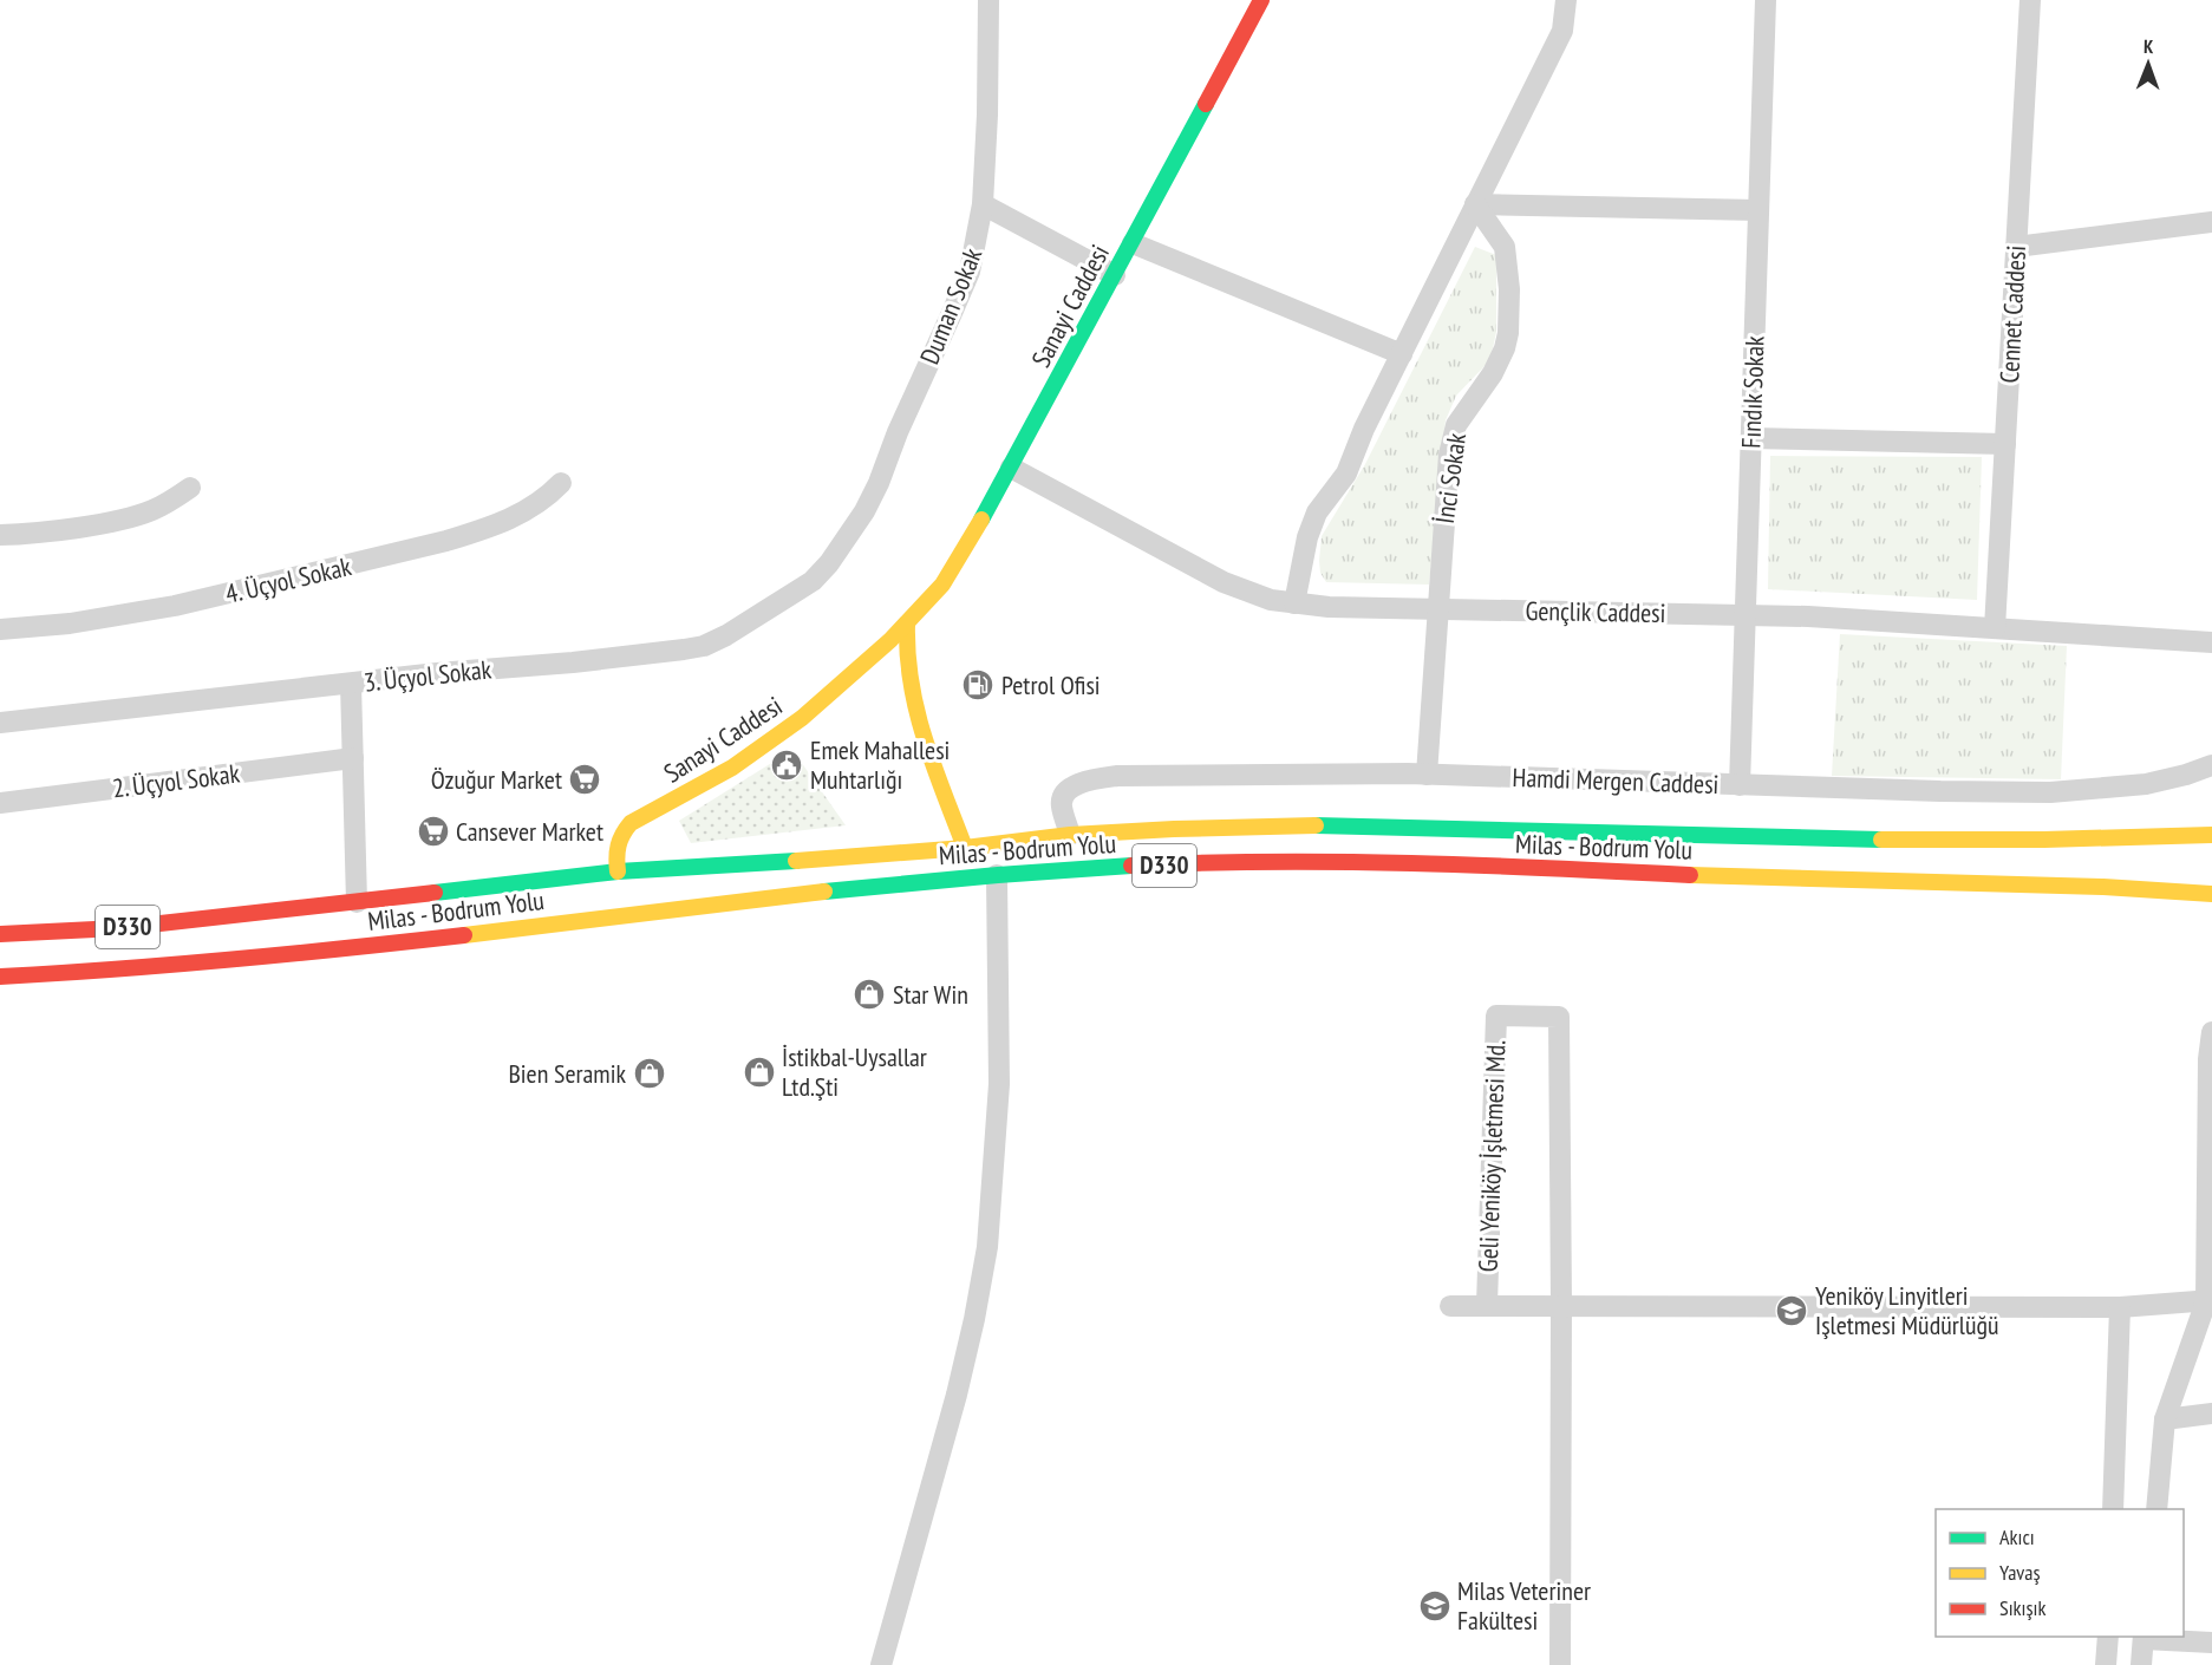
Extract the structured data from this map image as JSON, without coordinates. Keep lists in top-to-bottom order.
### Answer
{
  "streets": {
    "main road": ["Sanayi Caddesi", "Milas - Bodrum Yolu", "D330"],
    "street": [
      "Duman Sokak",
      "Cennet Caddesi",
      "Fındık Sokak",
      "İnci Sokak",
      "4. Üçyol Sokak",
      "Gençlik Caddesi",
      "3. Üçyol Sokak",
      "2. Üçyol Sokak",
      "Hamdi Mergen Caddesi",
      "Geli Yeniköy İşletmesi Md."
    ]
  },
  "crossings": [
    ["Duman Sokak", "3. Üçyol Sokak"],
    ["Sanayi Caddesi", "Gençlik Caddesi"],
    ["Sanayi Caddesi", "Milas - Bodrum Yolu"],
    ["Cennet Caddesi", "Gençlik Caddesi"],
    ["Fındık Sokak", "Gençlik Caddesi"],
    ["Fındık Sokak", "Hamdi Mergen Caddesi"],
    ["İnci Sokak", "Gençlik Caddesi"],
    ["İnci Sokak", "Hamdi Mergen Caddesi"],
    ["Hamdi Mergen Caddesi", "Milas - Bodrum Yolu"]
  ],
  "places": {
    "fuel station": ["Petrol Ofisi"],
    "public building": ["Emek Mahallesi Muhtarlığı"],
    "supermarket": ["Özuğur Market", "Cansever Market"],
    "shop": ["Star Win", "İstikbal-Uysallar Ltd.Şti", "Bien Seramik"],
    "school or university": ["Yeniköy Linyitleri Işletmesi Müdürlüğü", "Milas Veteriner Fakültesi"]
  },
  "legend": ["Akıcı", "Yavaş", "Sıkışık"],
  "north": "top"
}
